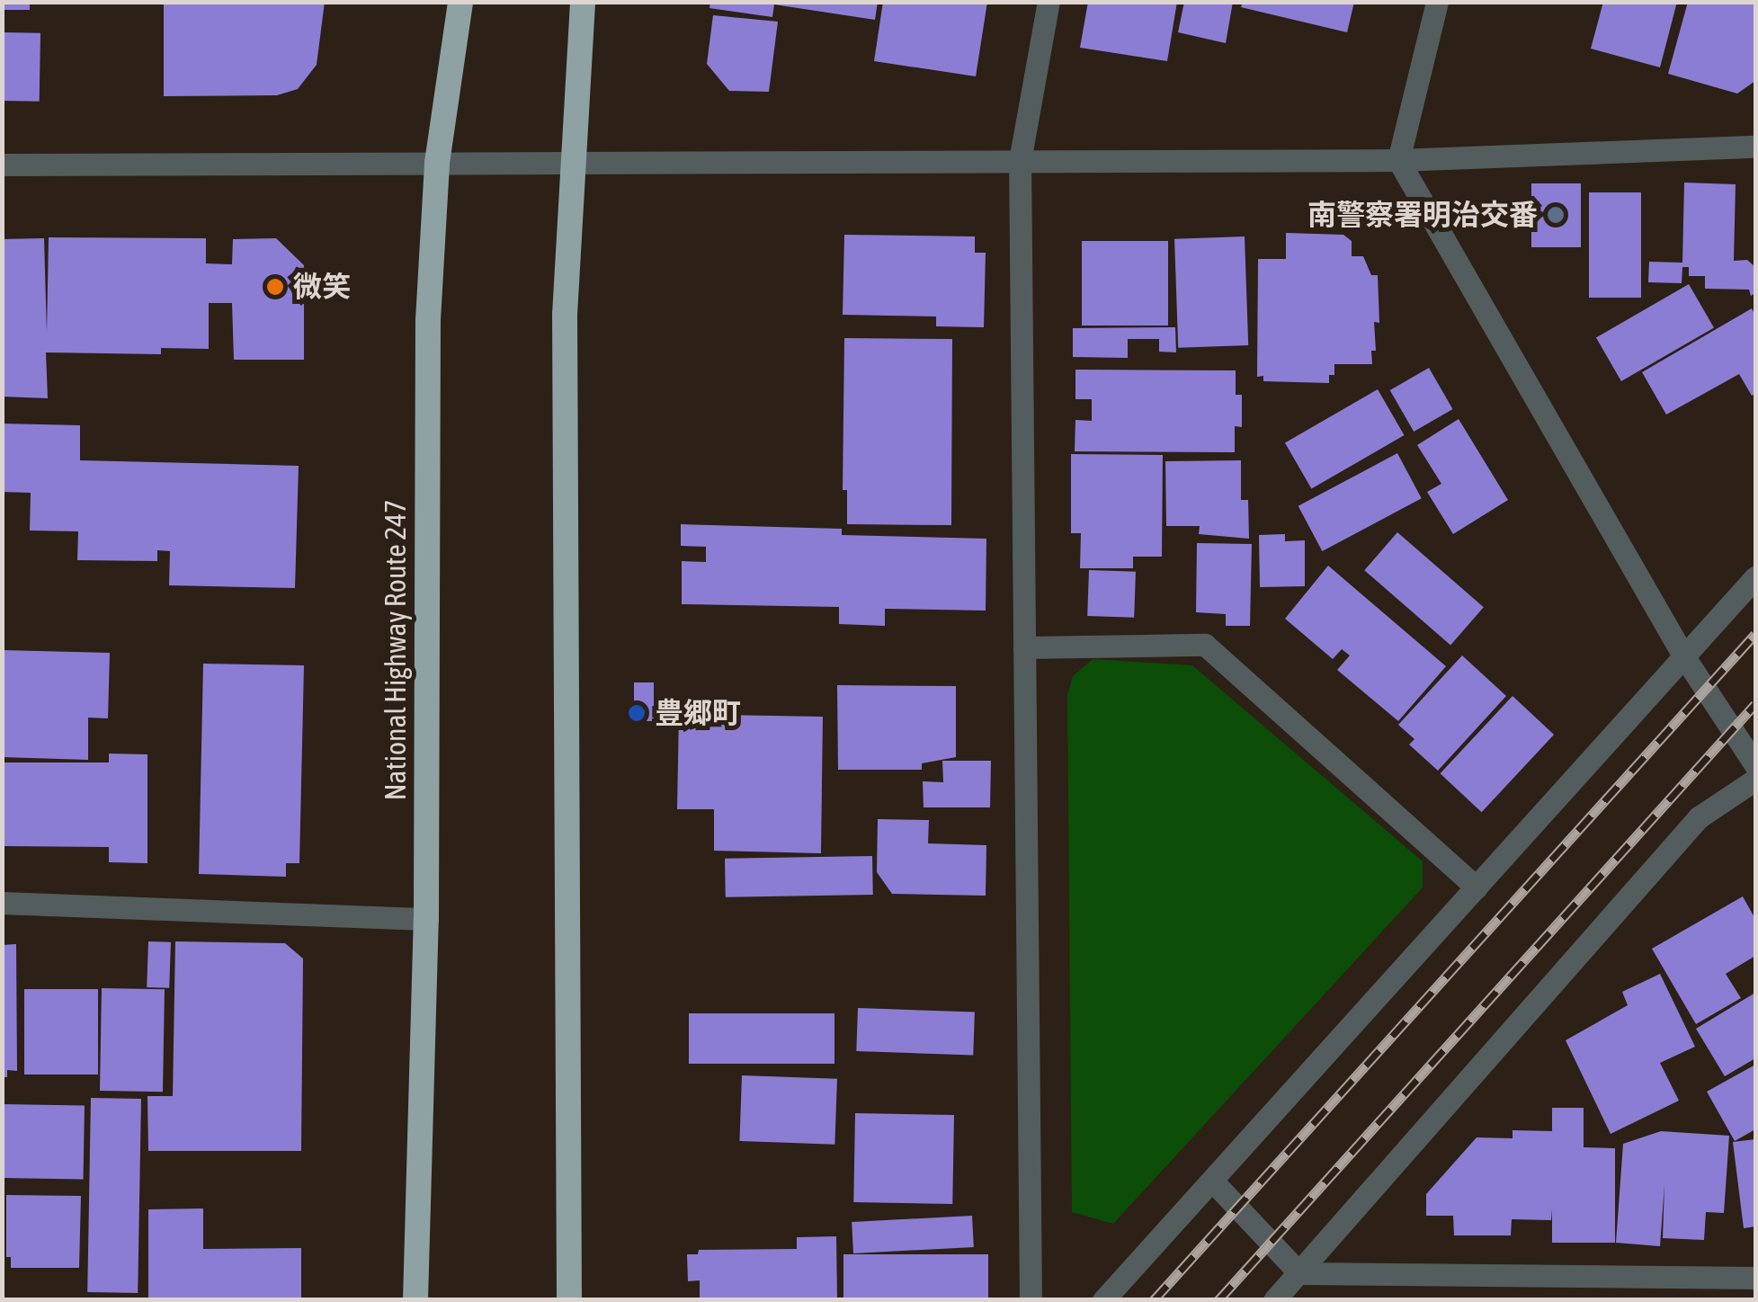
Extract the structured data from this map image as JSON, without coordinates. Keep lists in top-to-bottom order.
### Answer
{
  "streets": {
    "highway": ["National Highway Route 247"]
  },
  "places": ["南警察署明治交番", "微笑", "豊郷町"]
}
